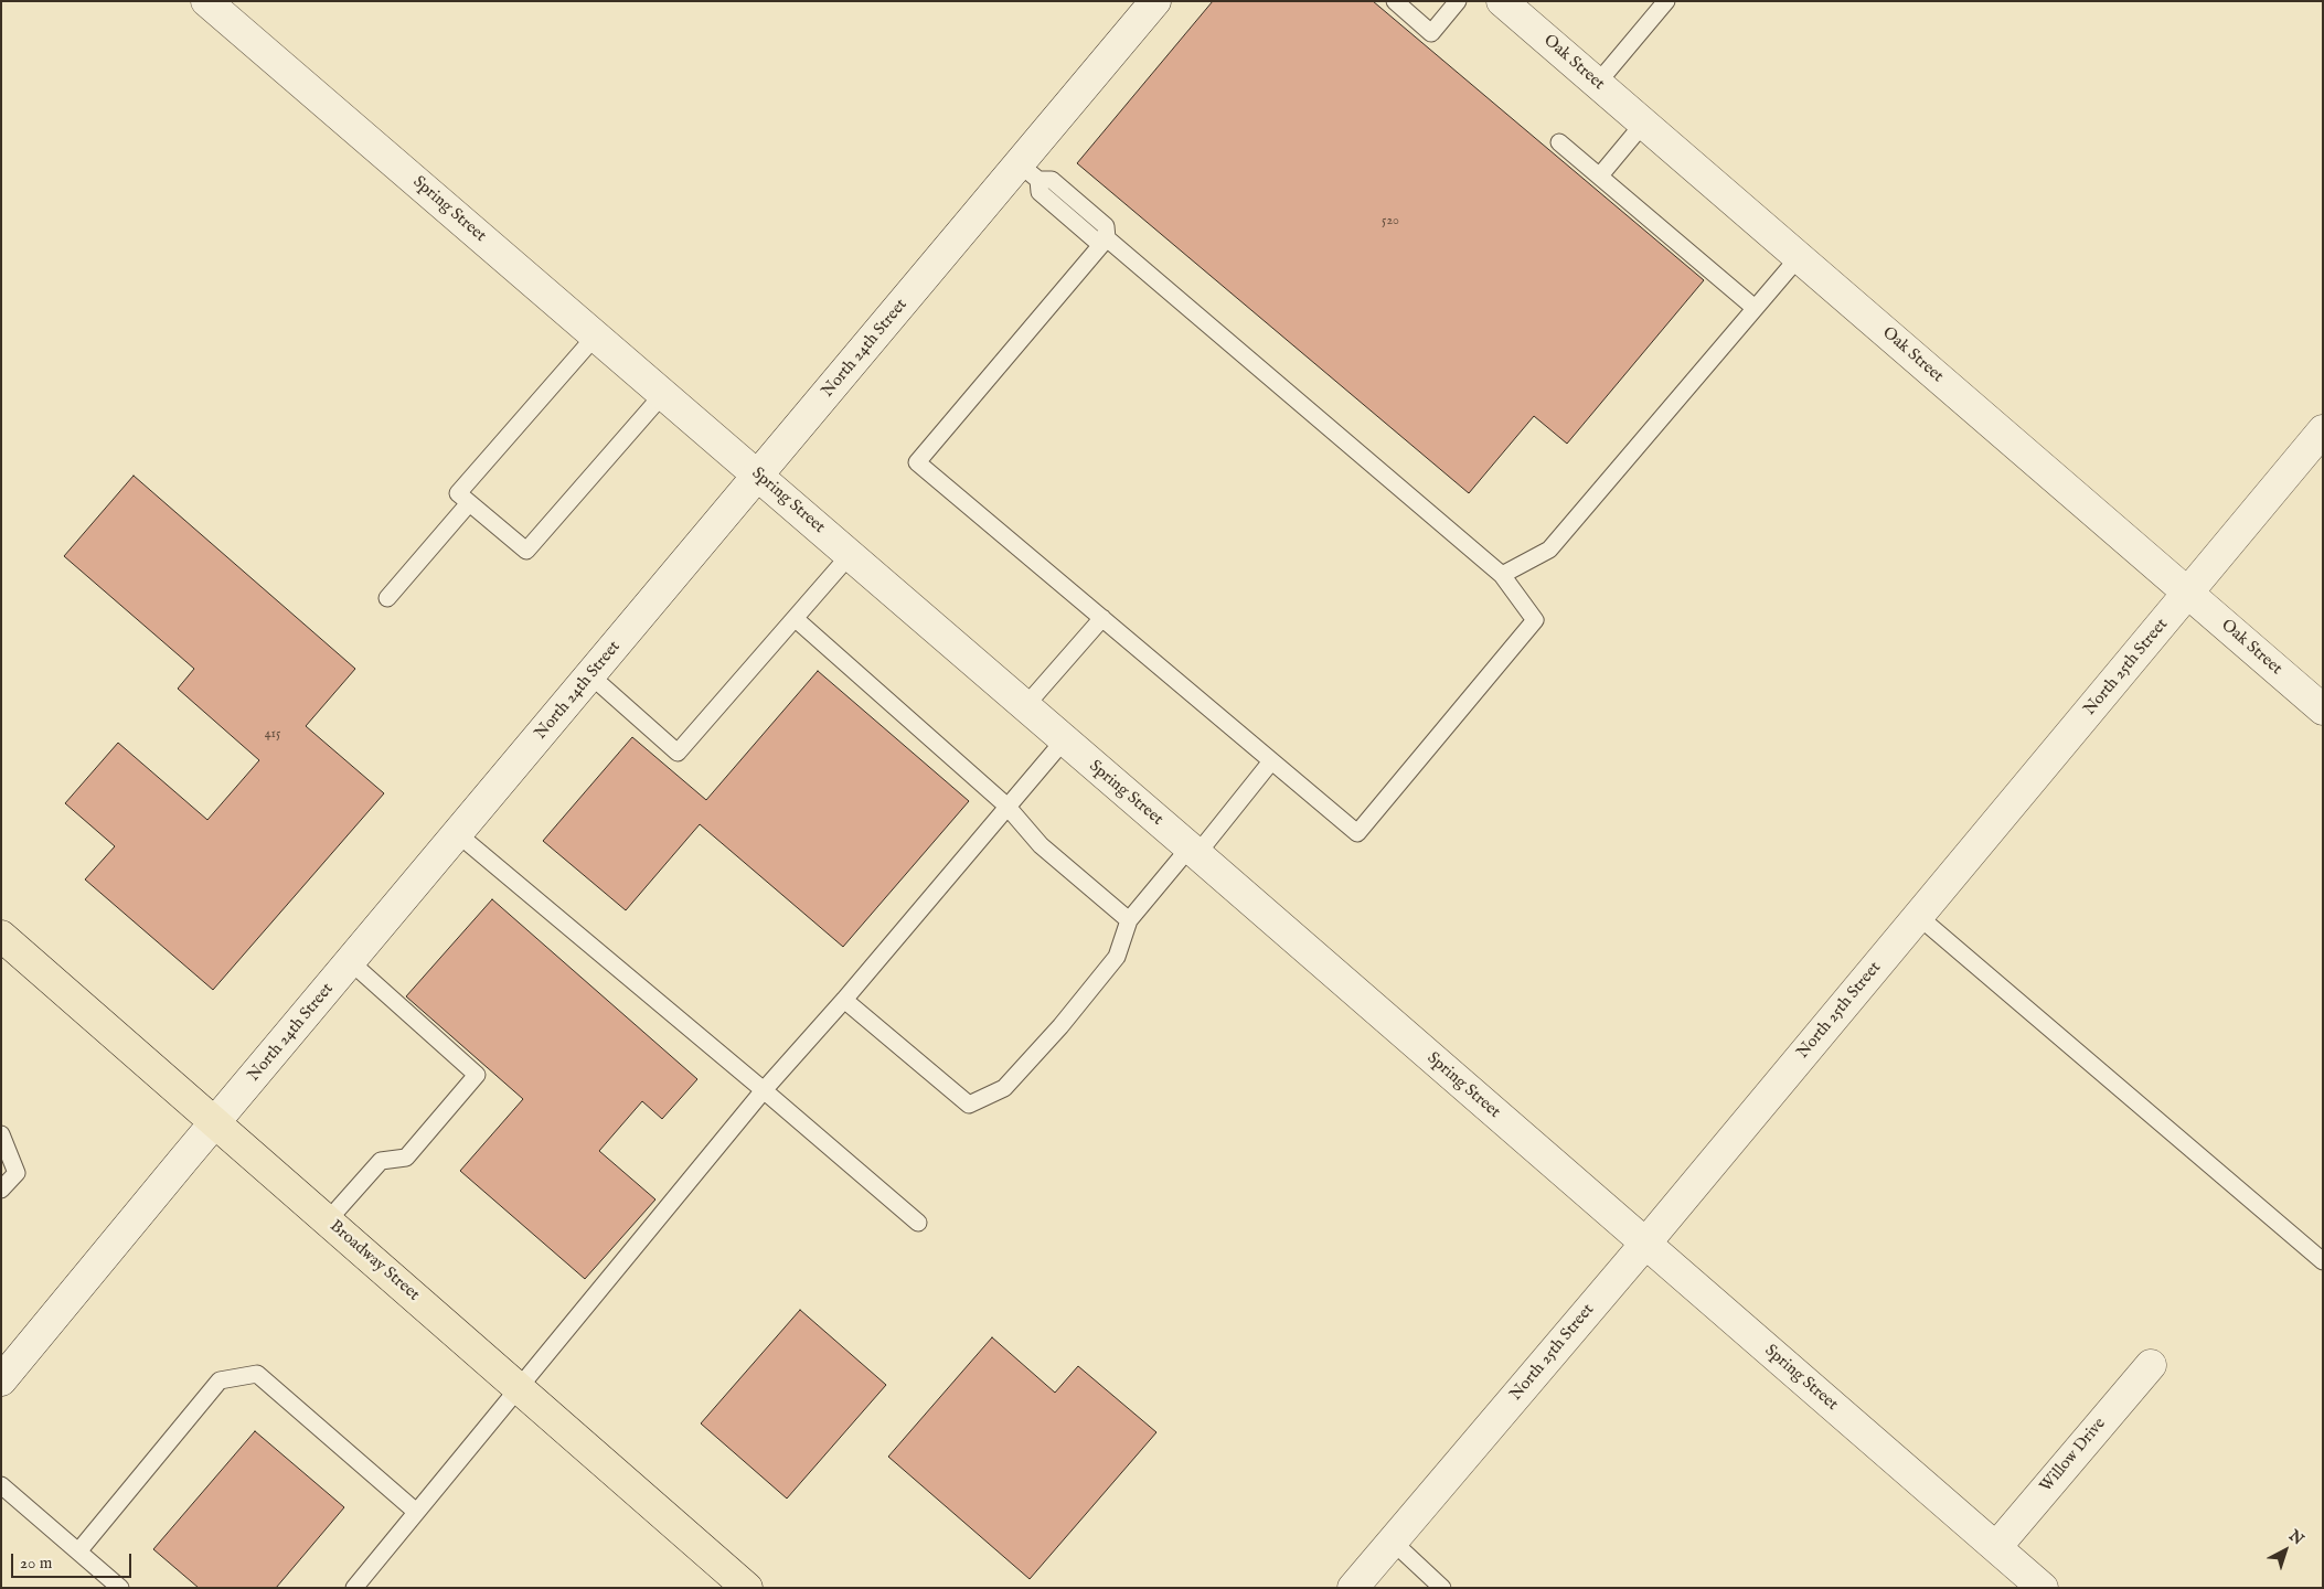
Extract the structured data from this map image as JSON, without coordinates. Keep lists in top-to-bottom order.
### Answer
{
  "streets": {
    "main road": ["Broadway Street"],
    "street": [
      "Oak Street",
      "Spring Street",
      "North 24th Street",
      "North 25th Street",
      "Willow Drive"
    ]
  },
  "crossings": [
    ["Oak Street", "North 25th Street"],
    ["Spring Street", "North 24th Street"],
    ["Spring Street", "North 25th Street"],
    ["Spring Street", "Willow Drive"],
    ["North 24th Street", "Broadway Street"]
  ],
  "house_numbers": ["520", "415"],
  "scale_bar": "20 m",
  "north": "top right"
}
